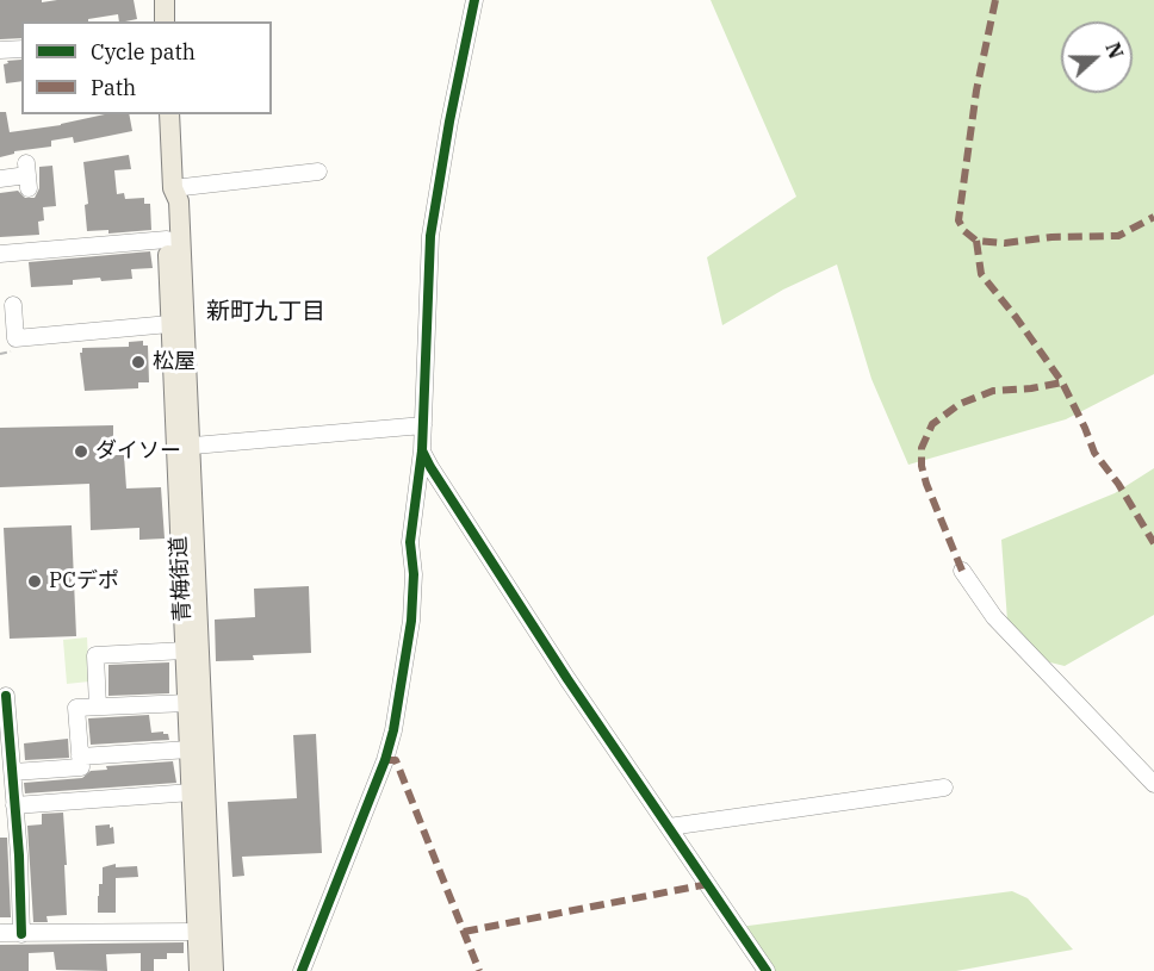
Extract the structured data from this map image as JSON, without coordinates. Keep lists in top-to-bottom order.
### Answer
{
  "streets": {
    "main road": ["青梅街道"]
  },
  "districts": ["新町九丁目"],
  "places": ["松屋", "ダイソー", "PCデポ"],
  "legend": ["Cycle path", "Path"],
  "north": "right"
}
